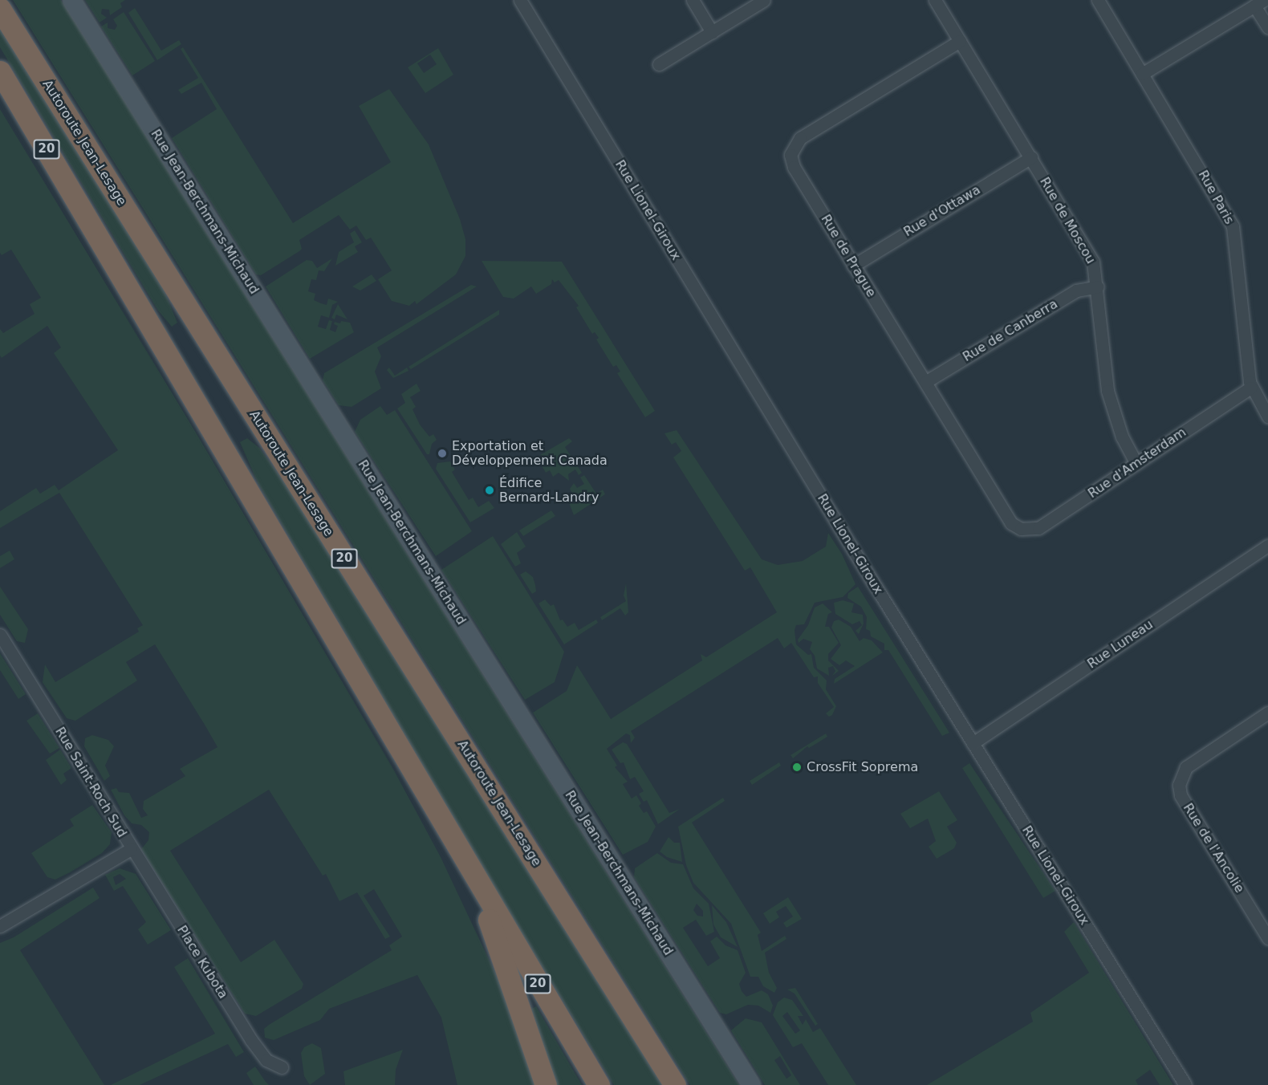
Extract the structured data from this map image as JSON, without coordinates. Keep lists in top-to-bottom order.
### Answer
{
  "streets": {
    "highway": ["Autoroute Jean-Lesage", "20"],
    "street": [
      "Rue Paris",
      "Rue Lionel-Giroux",
      "Rue d'Ottawa",
      "Rue Jean-Berchmans-Michaud",
      "Rue de Moscou",
      "Rue de Prague",
      "Rue de Canberra",
      "Rue d'Amsterdam",
      "Rue Luneau",
      "Rue Saint-Roch Sud",
      "Rue de l'Ancolie",
      "Place Kubota"
    ]
  },
  "crossings": [
    ["Rue Paris", "Rue d'Amsterdam"],
    ["Rue Lionel-Giroux", "Rue Luneau"],
    ["Rue d'Ottawa", "Rue de Moscou"],
    ["Rue d'Ottawa", "Rue de Prague"],
    ["Rue de Moscou", "Rue de Prague"],
    ["Rue de Moscou", "Rue de Canberra"],
    ["Rue de Moscou", "Rue d'Amsterdam"],
    ["Rue de Prague", "Rue de Canberra"],
    ["Rue de Prague", "Rue d'Amsterdam"],
    ["Rue Saint-Roch Sud", "Place Kubota"]
  ],
  "places": ["Exportation et Développement Canada", "Édifice Bernard-Landry", "CrossFit Soprema"]
}
